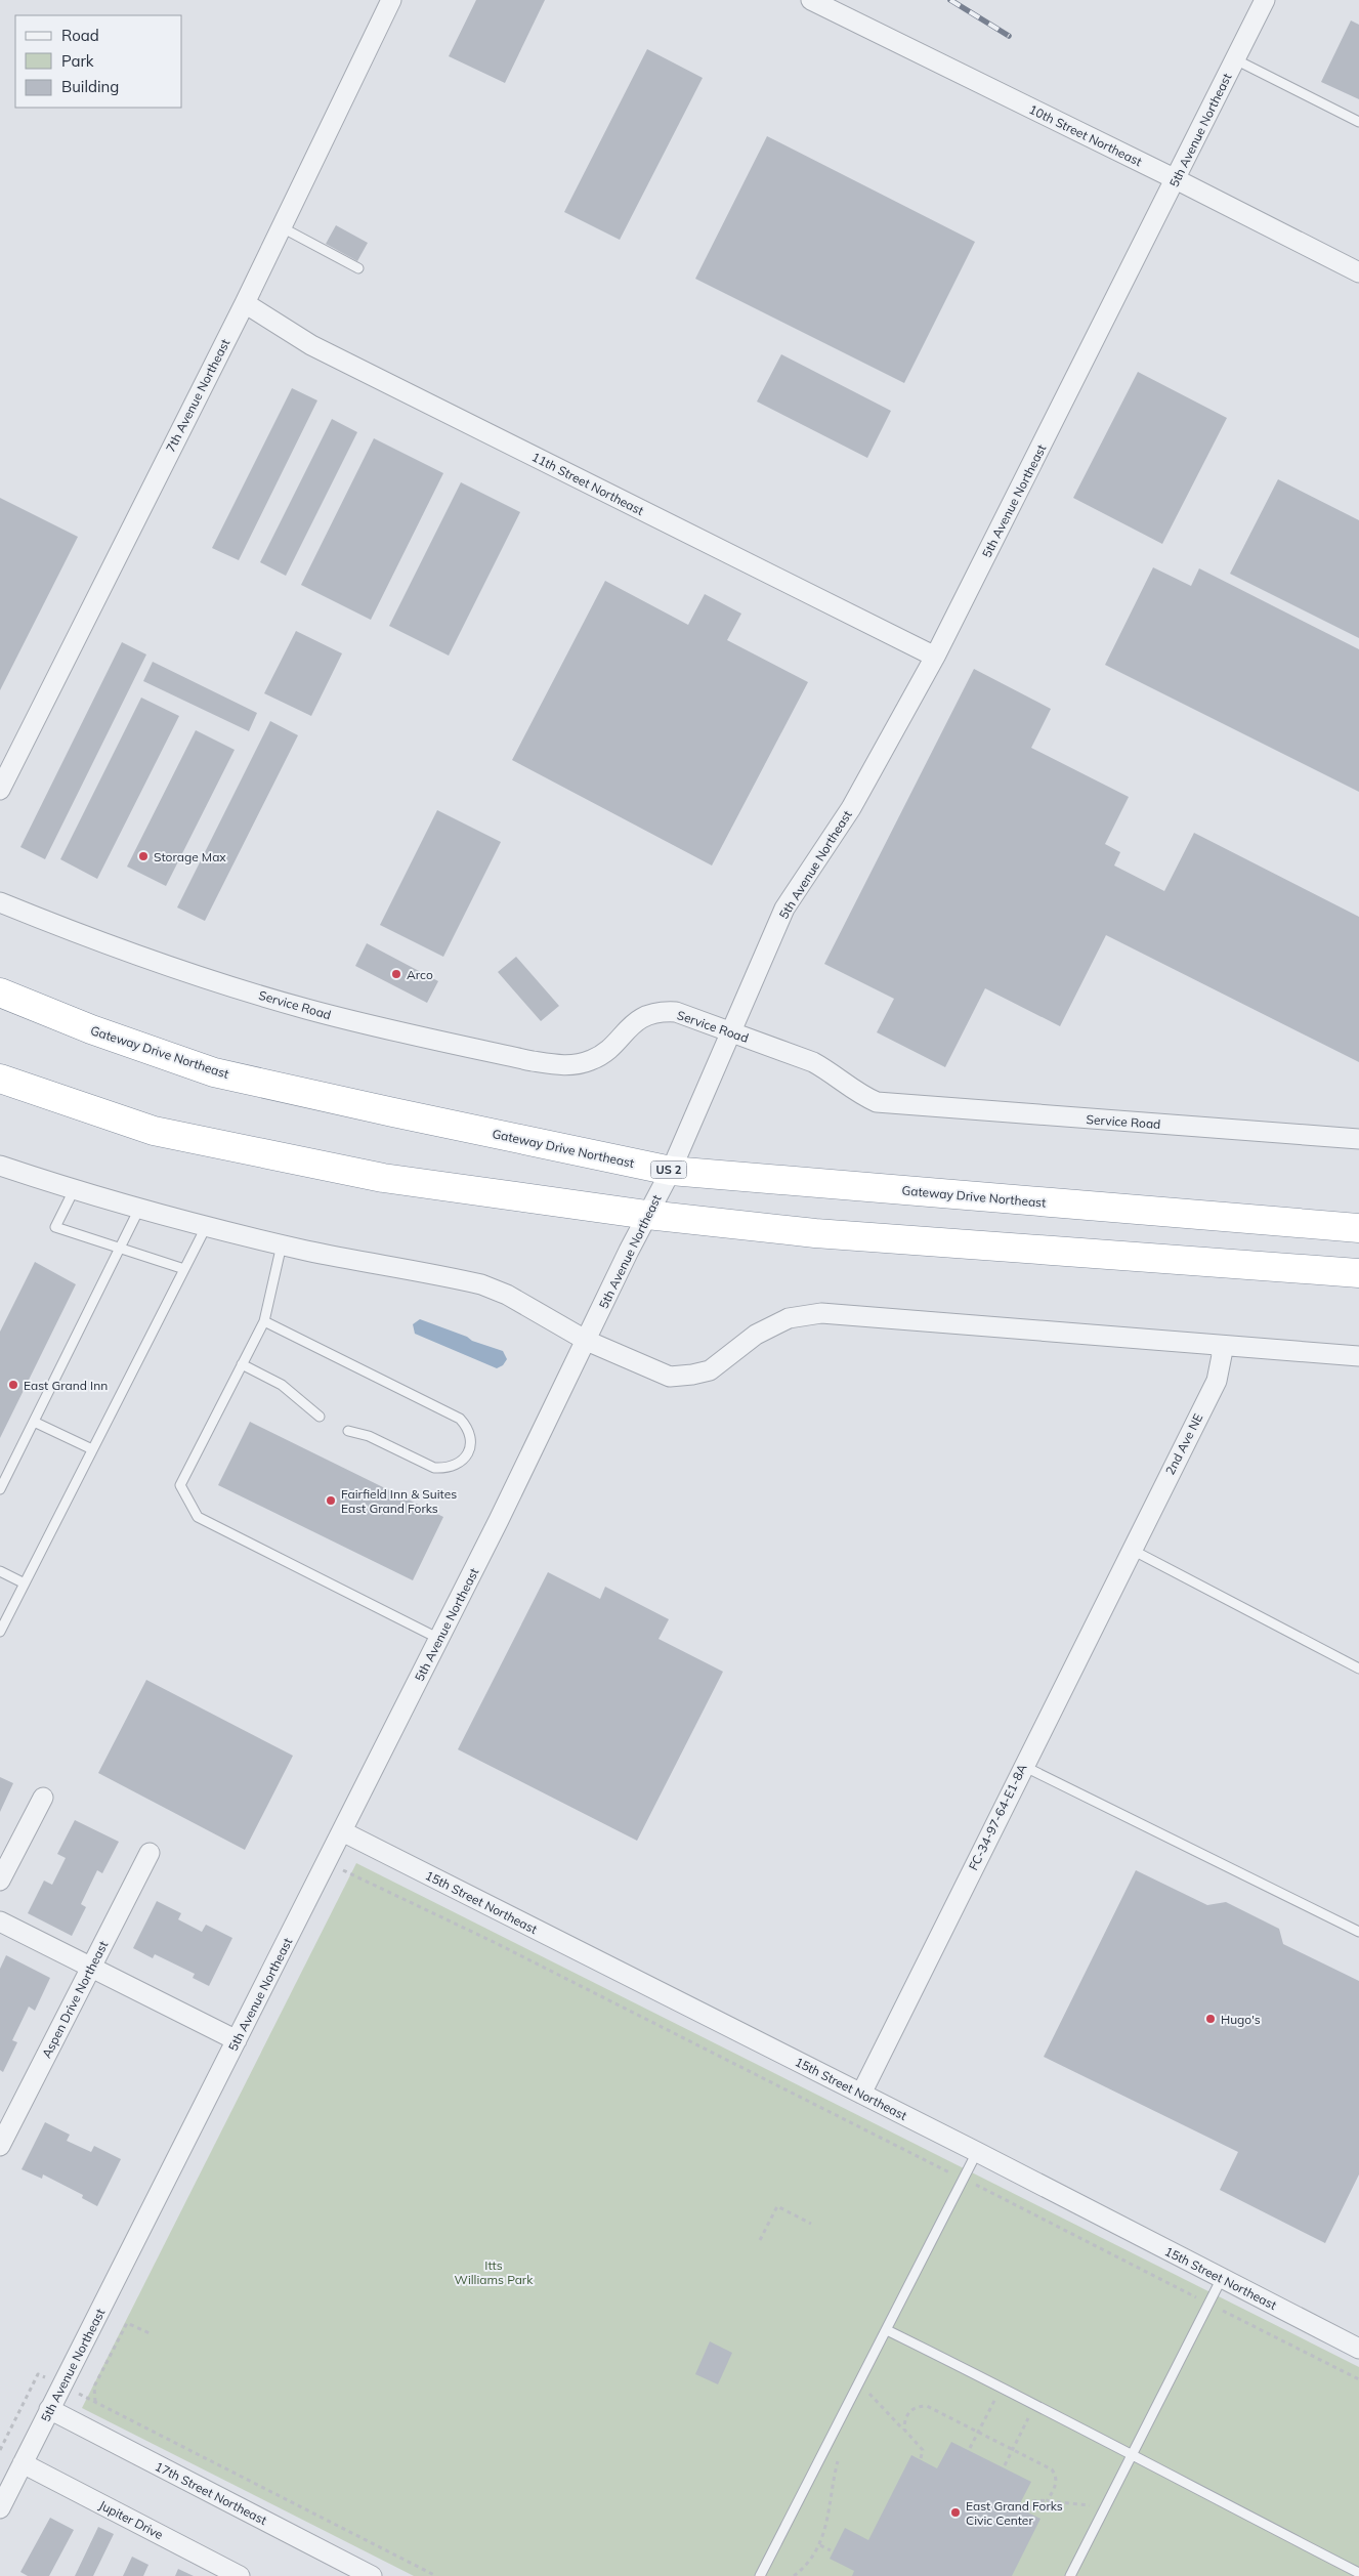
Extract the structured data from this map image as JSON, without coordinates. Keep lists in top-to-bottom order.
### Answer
{
  "streets": {
    "highway": ["Gateway Drive Northeast", "US 2"],
    "street": [
      "5th Avenue Northeast",
      "10th Street Northeast",
      "7th Avenue Northeast",
      "11th Street Northeast",
      "Service Road",
      "2nd Ave NE",
      "FC-34-97-64-E1-8A",
      "15th Street Northeast",
      "Aspen Drive Northeast",
      "17th Street Northeast",
      "Jupiter Drive"
    ]
  },
  "crossings": [
    ["5th Avenue Northeast", "10th Street Northeast"],
    ["5th Avenue Northeast", "11th Street Northeast"],
    ["5th Avenue Northeast", "Service Road"],
    ["5th Avenue Northeast", "Gateway Drive Northeast"],
    ["5th Avenue Northeast", "15th Street Northeast"],
    ["5th Avenue Northeast", "17th Street Northeast"],
    ["5th Avenue Northeast", "Jupiter Drive"],
    ["7th Avenue Northeast", "11th Street Northeast"],
    ["2nd Ave NE", "FC-34-97-64-E1-8A"],
    ["FC-34-97-64-E1-8A", "15th Street Northeast"]
  ],
  "parks": ["Itts Williams Park"],
  "places": [
    "Storage Max",
    "Arco",
    "East Grand Inn",
    "Fairfield Inn & Suites East Grand Forks",
    "Hugo's",
    "East Grand Forks Civic Center"
  ],
  "legend": ["Road", "Park", "Building"]
}
